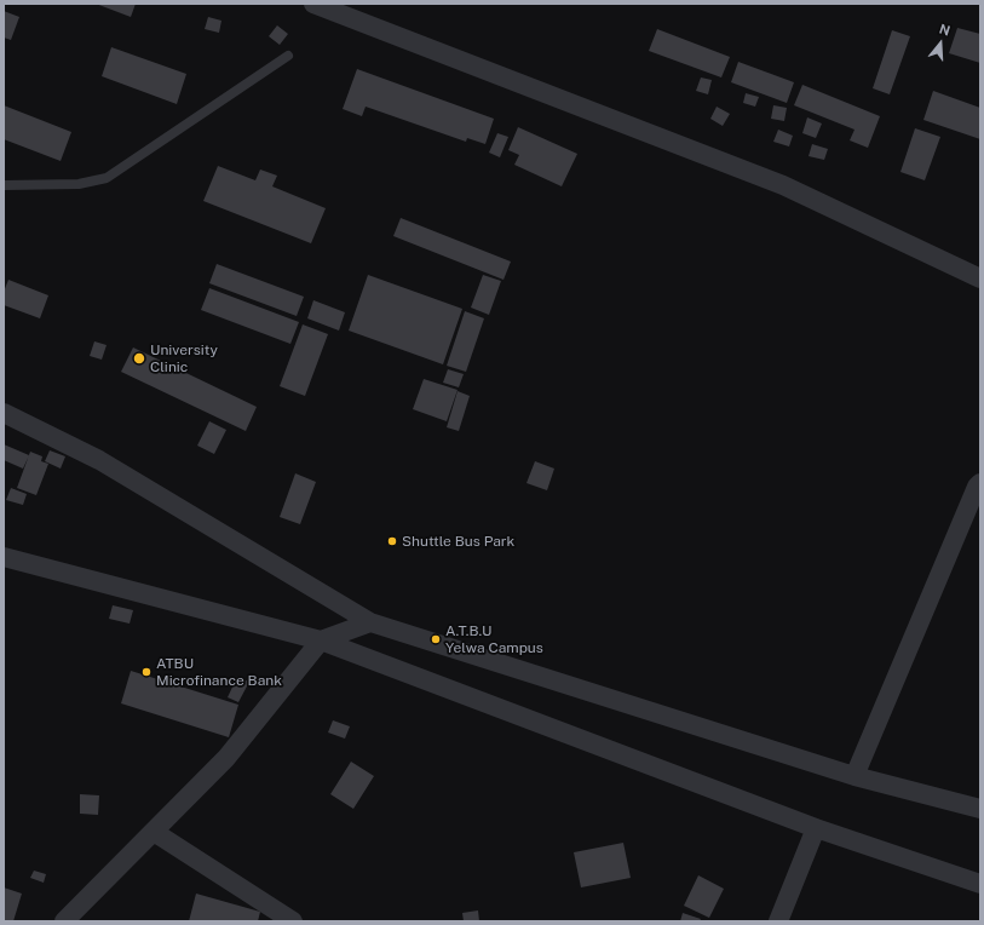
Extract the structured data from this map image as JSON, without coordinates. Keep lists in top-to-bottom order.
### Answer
{
  "places": [
    "University Clinic",
    "Shuttle Bus Park",
    "A.T.B.U Yelwa Campus",
    "ATBU Microfinance Bank"
  ],
  "north": "top"
}
